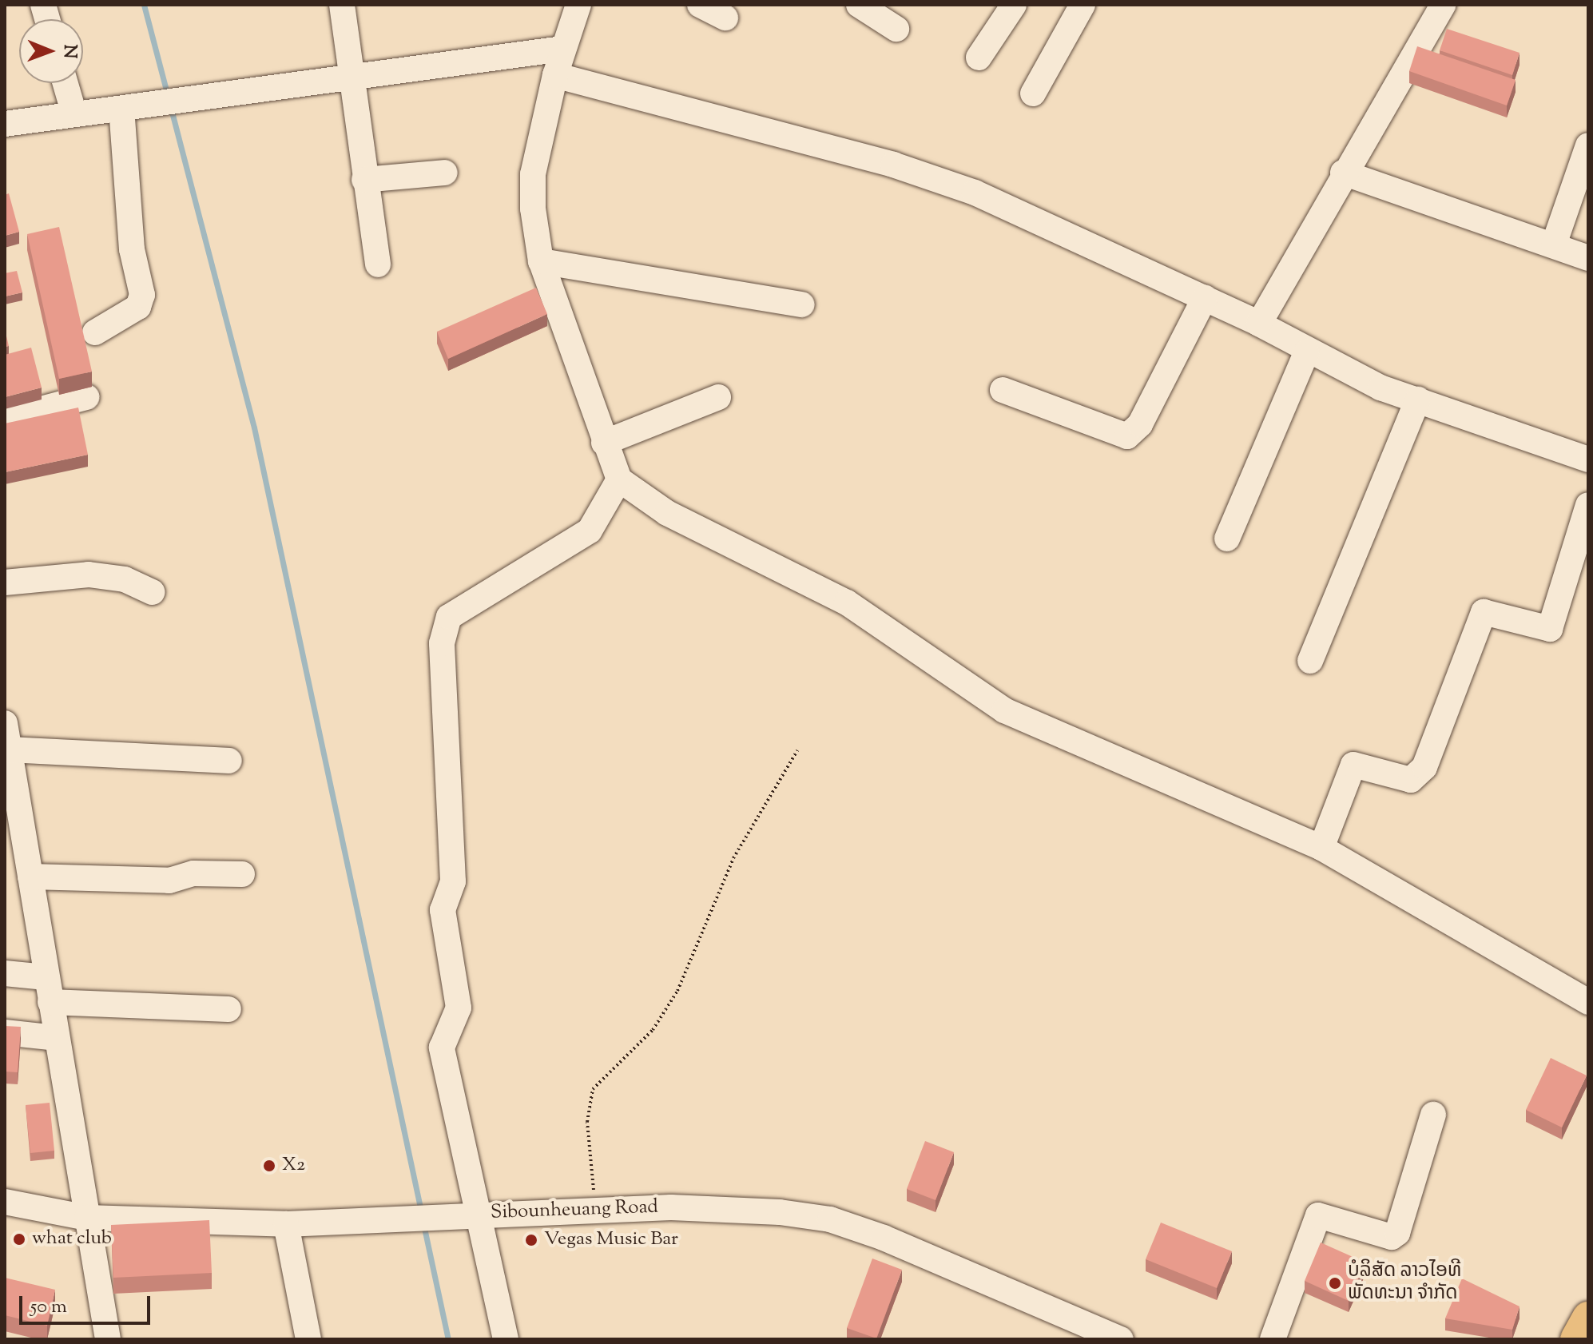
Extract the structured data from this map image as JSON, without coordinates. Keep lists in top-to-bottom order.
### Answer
{
  "streets": {
    "street": ["Sibounheuang Road"]
  },
  "places": [
    "X2",
    "what club",
    "Vegas Music Bar",
    "ບໍລິສັດ ລາວໄອທີ ພັດທະນາ ຈຳກັດ"
  ],
  "scale_bar": "50 m",
  "north": "right"
}
